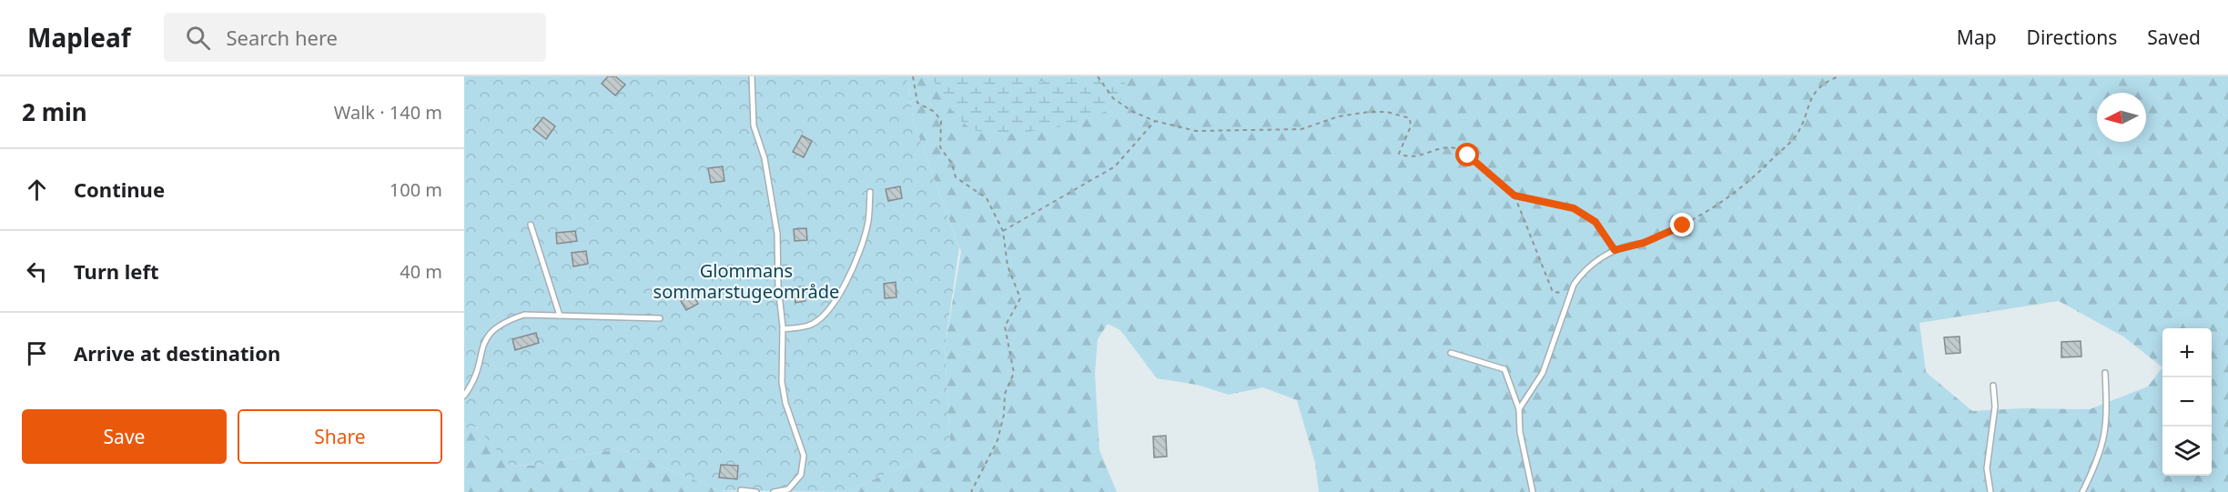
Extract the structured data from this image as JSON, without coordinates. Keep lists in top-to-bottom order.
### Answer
{
  "parks": ["Glommans sommarstugeområde"],
  "north": "left",
  "page": {
    "header": "Mapleaf",
    "search": "Search here",
    "nav": ["Map", "Directions", "Saved"],
    "heading": ["2 min", "Walk · 140 m"],
    "list": [
      ["Continue", "100 m"],
      ["Turn left", "40 m"],
      "Arrive at destination"
    ],
    "map_buttons": ["+", "−"],
    "buttons": ["Save", "Share"]
  }
}
